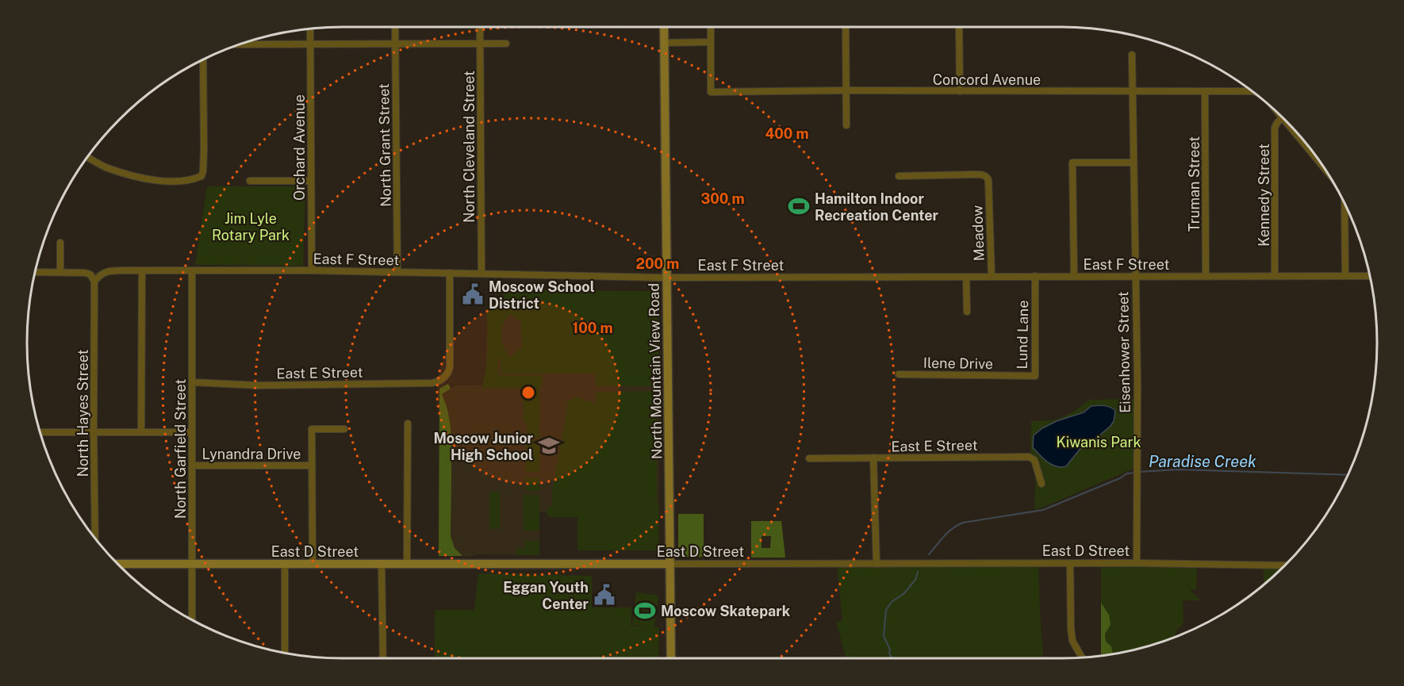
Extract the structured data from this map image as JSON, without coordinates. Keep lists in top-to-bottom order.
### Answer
{
  "streets": {
    "street": [
      "Concord Avenue",
      "North Grant Street",
      "North Cleveland Street",
      "Orchard Avenue",
      "Truman Street",
      "Kennedy Street",
      "Meadow",
      "East F Street",
      "Lund Lane",
      "Eisenhower Street",
      "Ilene Drive",
      "North Mountain View Road",
      "East E Street",
      "North Hayes Street",
      "North Garfield Street",
      "Lynandra Drive",
      "East D Street"
    ]
  },
  "crossings": [
    ["Concord Avenue", "Truman Street"],
    ["Concord Avenue", "Eisenhower Street"],
    ["North Grant Street", "East F Street"],
    ["North Cleveland Street", "East F Street"],
    ["Orchard Avenue", "East F Street"],
    ["Truman Street", "East F Street"],
    ["Kennedy Street", "East F Street"],
    ["Meadow", "East F Street"],
    ["East F Street", "Lund Lane"],
    ["East F Street", "Eisenhower Street"],
    ["East F Street", "North Mountain View Road"],
    ["East F Street", "East E Street"],
    ["East F Street", "North Hayes Street"],
    ["East F Street", "North Garfield Street"],
    ["Lund Lane", "Ilene Drive"],
    ["Eisenhower Street", "East D Street"],
    ["North Mountain View Road", "East D Street"],
    ["East E Street", "North Garfield Street"],
    ["North Garfield Street", "Lynandra Drive"],
    ["North Garfield Street", "East D Street"]
  ],
  "water": ["Paradise Creek"],
  "parks": ["Jim Lyle Rotary Park", "Kiwanis Park"],
  "places": {
    "sports": ["Hamilton Indoor Recreation Center", "Moscow Skatepark"],
    "public building": ["Moscow School District", "Eggan Youth Center"],
    "school or university": ["Moscow Junior High School"]
  },
  "rings": [
    "400 m",
    "300 m",
    "200 m",
    "100 m"
  ]
}
